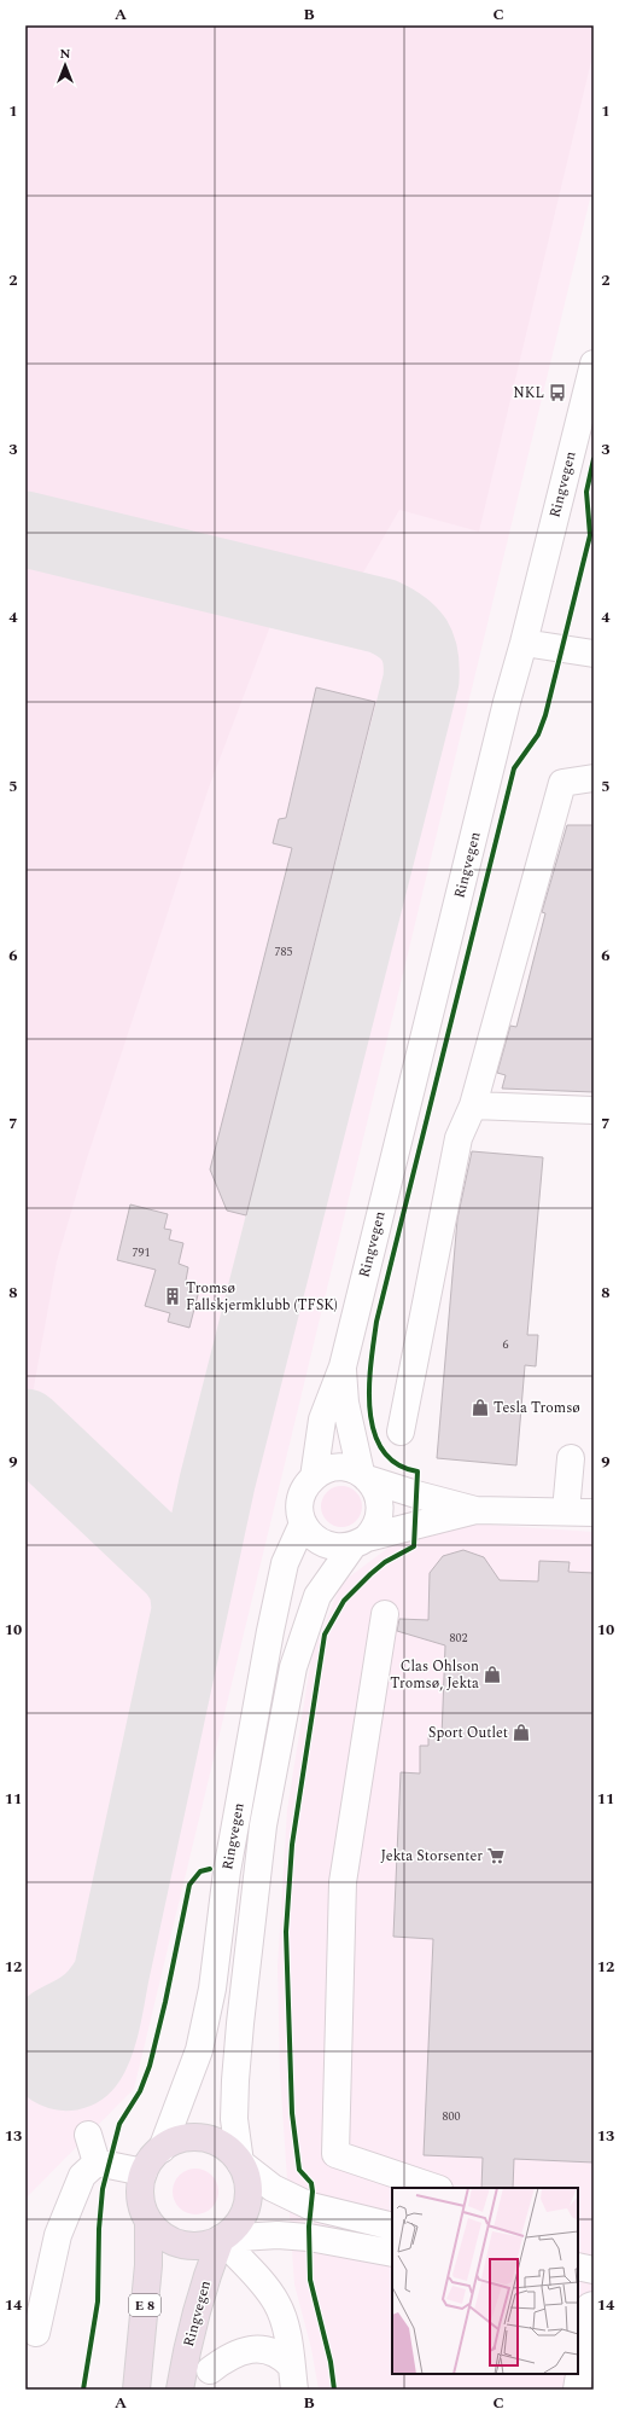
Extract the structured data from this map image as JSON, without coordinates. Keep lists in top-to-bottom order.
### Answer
{
  "streets": {
    "highway": ["Ringvegen", "E 8"]
  },
  "crossings": [
    ["Ringvegen", "E 8"]
  ],
  "places": {
    "bus stop": ["NKL"],
    "building": ["Tromsø Fallskjermklubb (TFSK)"],
    "shop": ["Tesla Tromsø", "Clas Ohlson Tromsø, Jekta", "Sport Outlet"],
    "supermarket": ["Jekta Storsenter"]
  },
  "house_numbers": [
    "785",
    "791",
    "6",
    "802",
    "800"
  ],
  "north": "top",
  "grid": {
    "columns": ["A", "B", "C"],
    "rows": [
      "1",
      "2",
      "3",
      "4",
      "5",
      "6",
      "7",
      "8",
      "9",
      "10",
      "11",
      "12",
      "13",
      "14"
    ]
  }
}
